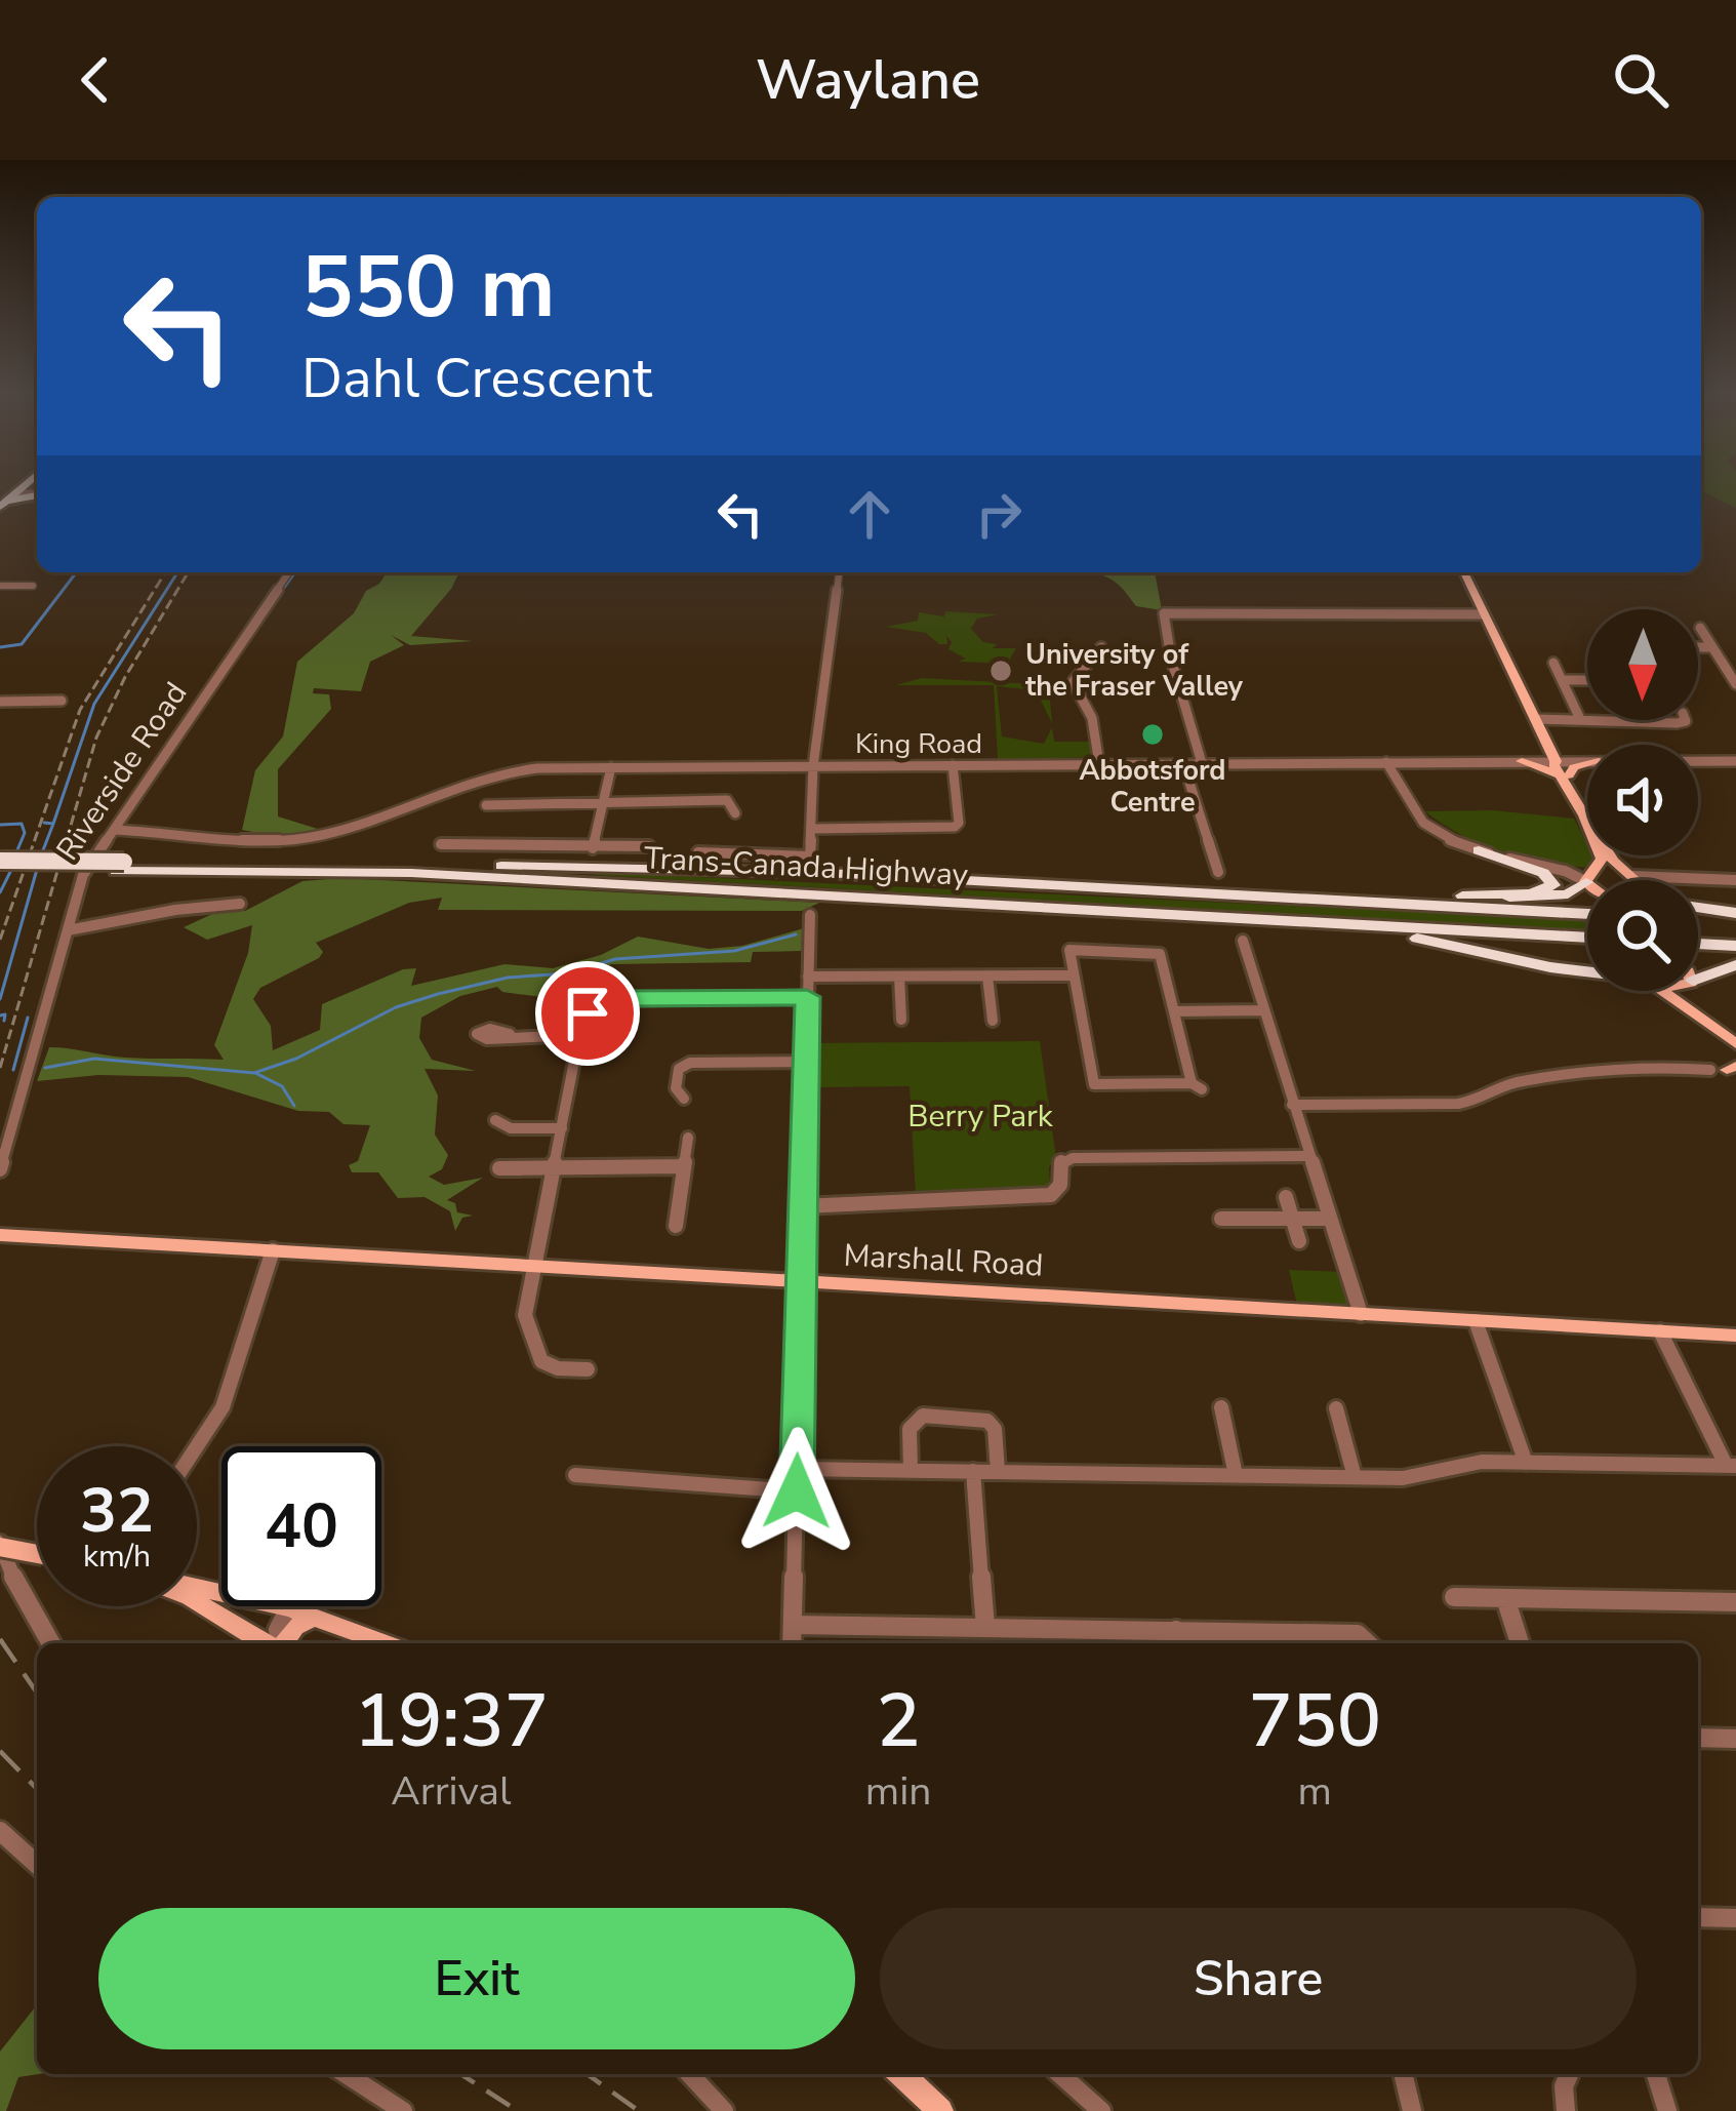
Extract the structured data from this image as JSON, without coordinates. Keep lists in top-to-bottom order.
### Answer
{
  "streets": {
    "highway": ["Trans-Canada Highway"],
    "main road": ["Marshall Road"],
    "street": ["King Road", "Riverside Road"]
  },
  "crossings": [
    ["King Road", "Riverside Road"]
  ],
  "parks": ["Berry Park"],
  "places": ["University of the Fraser Valley", "Abbotsford Centre"],
  "north": "bottom",
  "page": {
    "header": "Waylane",
    "turn": ["550 m", "Dahl Crescent"],
    "speed": "32 km/h",
    "limit": "40",
    "eta": [
      "19:37",
      "Arrival",
      "2",
      "min",
      "750",
      "m"
    ],
    "buttons": ["Exit", "Share"]
  }
}
